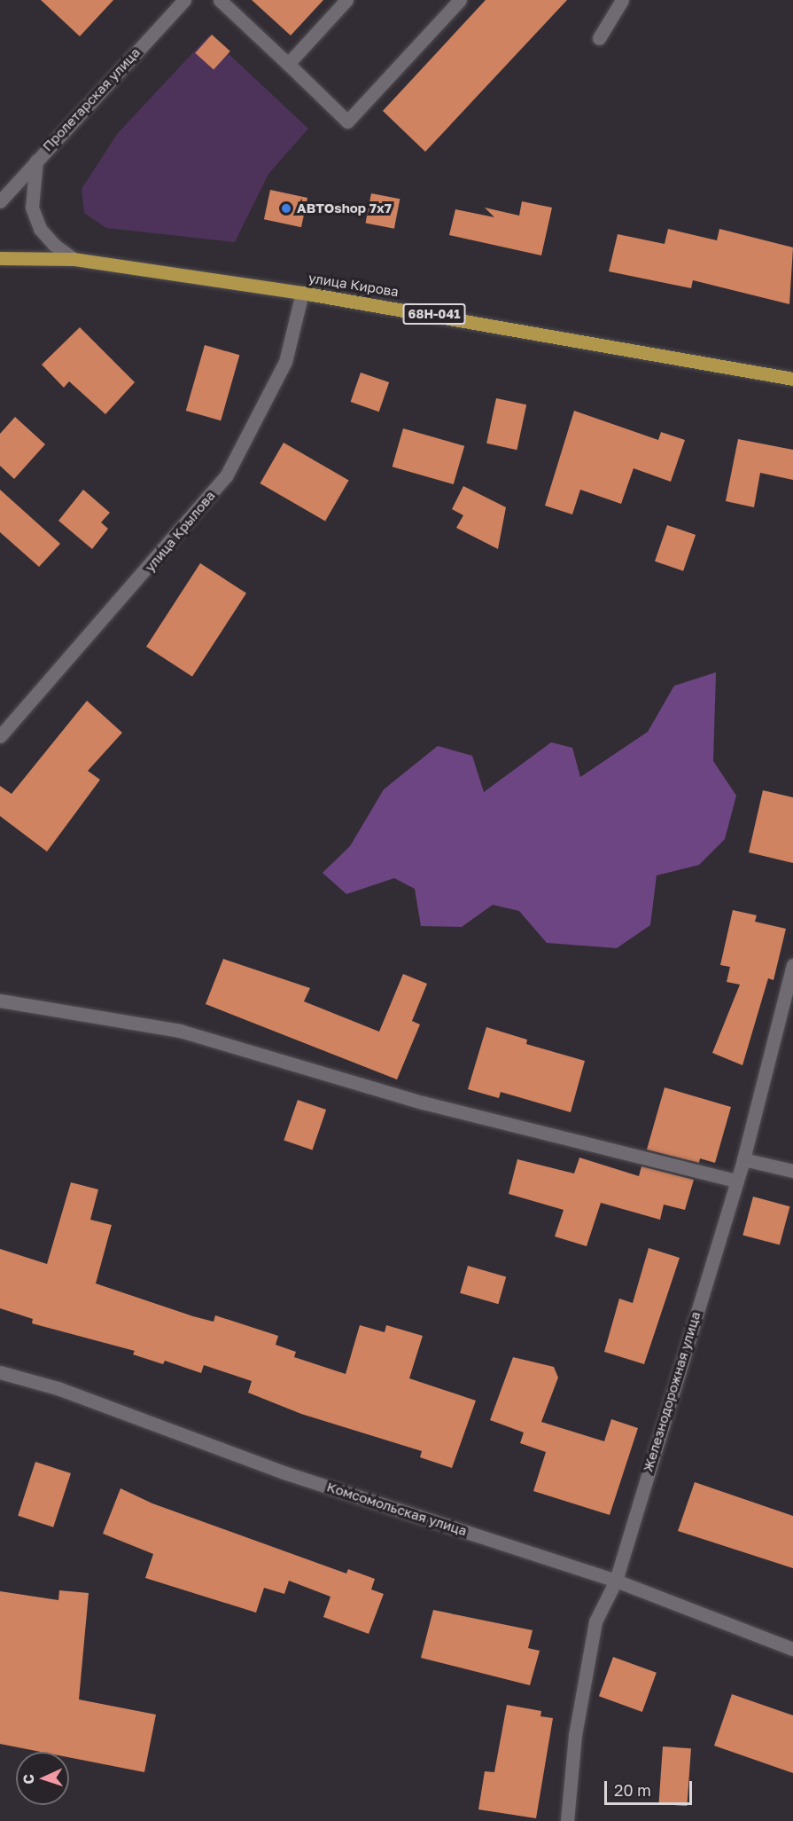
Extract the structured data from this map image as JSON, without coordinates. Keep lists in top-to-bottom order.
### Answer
{
  "streets": {
    "main road": ["улица Кирова", "68Н-041"],
    "street": [
      "Пролетарская улица",
      "улица Крылова",
      "Железнодорожная улица",
      "Комсомольская улица"
    ]
  },
  "crossings": [
    ["улица Кирова", "улица Крылова"],
    ["Железнодорожная улица", "Комсомольская улица"]
  ],
  "places": ["АВТОshop 7x7"],
  "scale_bar": "20 m",
  "north": "left"
}
